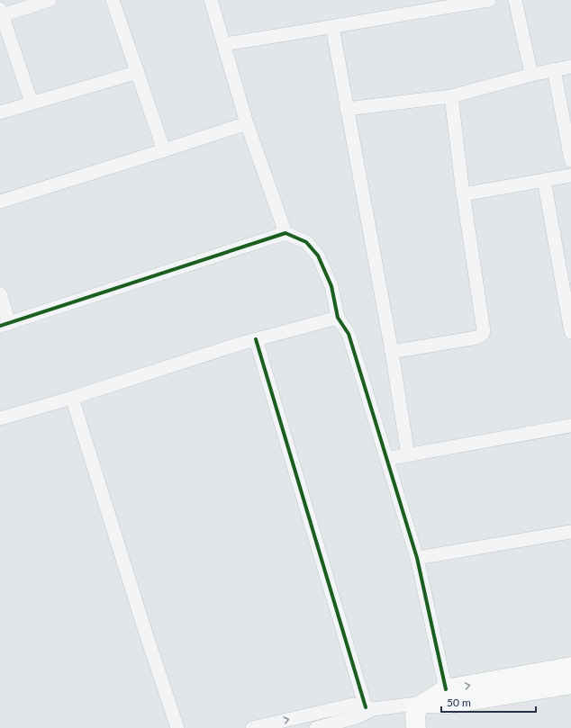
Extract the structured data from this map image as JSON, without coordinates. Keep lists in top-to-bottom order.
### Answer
{
  "scale_bar": "50 m"
}
